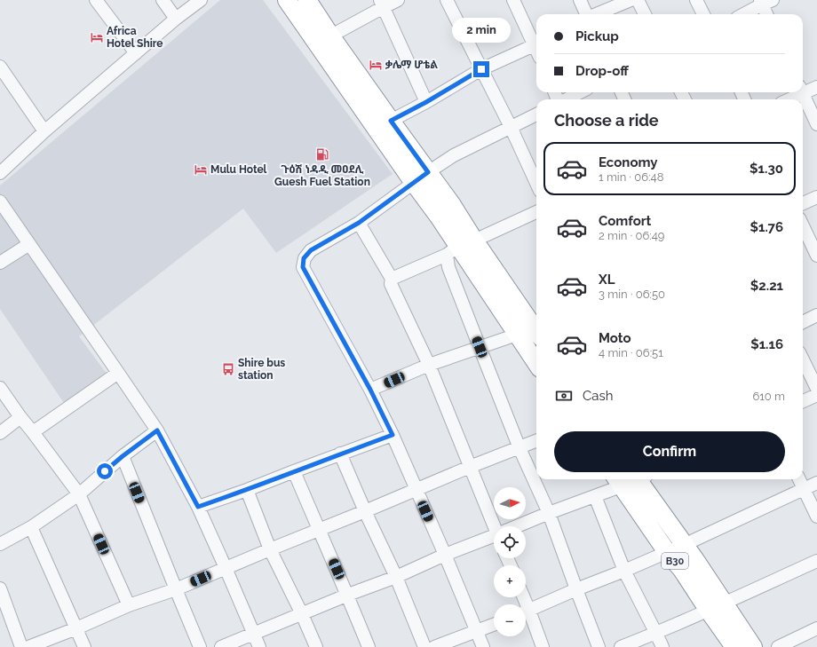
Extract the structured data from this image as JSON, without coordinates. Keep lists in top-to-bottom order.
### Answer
{
  "streets": {
    "highway": ["B30"]
  },
  "places": {
    "hotel": ["Africa Hotel Shire", "ቃሌማ ሆቴል", "Mulu Hotel"],
    "fuel station": ["ጉዕሽ ነዳዲ መዐደሊ Guesh Fuel Station"],
    "bus stop": ["Shire bus station"]
  },
  "north": "right",
  "page": {
    "banner": ["Pickup", "Drop-off"],
    "bubble": "2 min",
    "heading": "Choose a ride",
    "list": [
      {
        "name": "Economy",
        "note": "1 min · 06:48",
        "value": "$1.30"
      },
      {
        "name": "Comfort",
        "note": "2 min · 06:49",
        "value": "$1.76"
      },
      {
        "name": "XL",
        "note": "3 min · 06:50",
        "value": "$2.21"
      },
      {
        "name": "Moto",
        "note": "4 min · 06:51",
        "value": "$1.16"
      }
    ],
    "pay": ["Cash", "610 m"],
    "buttons": "Confirm",
    "map_buttons": ["+", "−"]
  }
}
